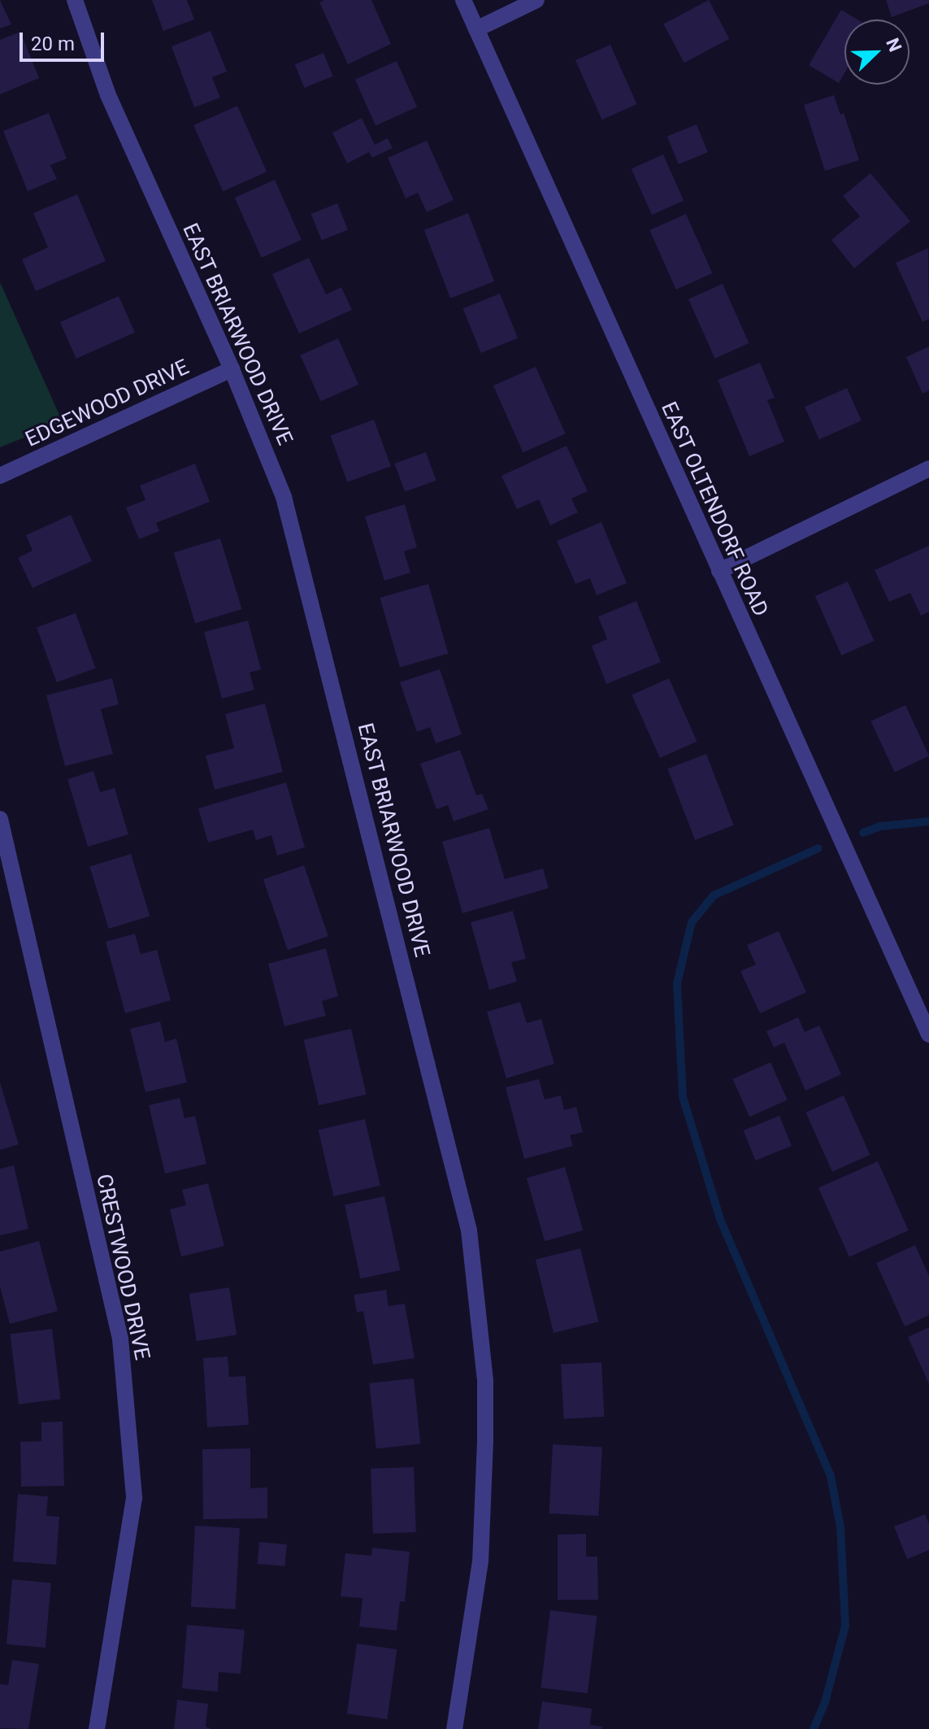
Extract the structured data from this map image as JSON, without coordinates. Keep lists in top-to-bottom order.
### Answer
{
  "streets": {
    "street": [
      "EAST BRIARWOOD DRIVE",
      "EDGEWOOD DRIVE",
      "EAST OLTENDORF ROAD",
      "CRESTWOOD DRIVE"
    ]
  },
  "crossings": [
    ["EAST BRIARWOOD DRIVE", "EDGEWOOD DRIVE"]
  ],
  "scale_bar": "20 m",
  "north": "top right"
}
